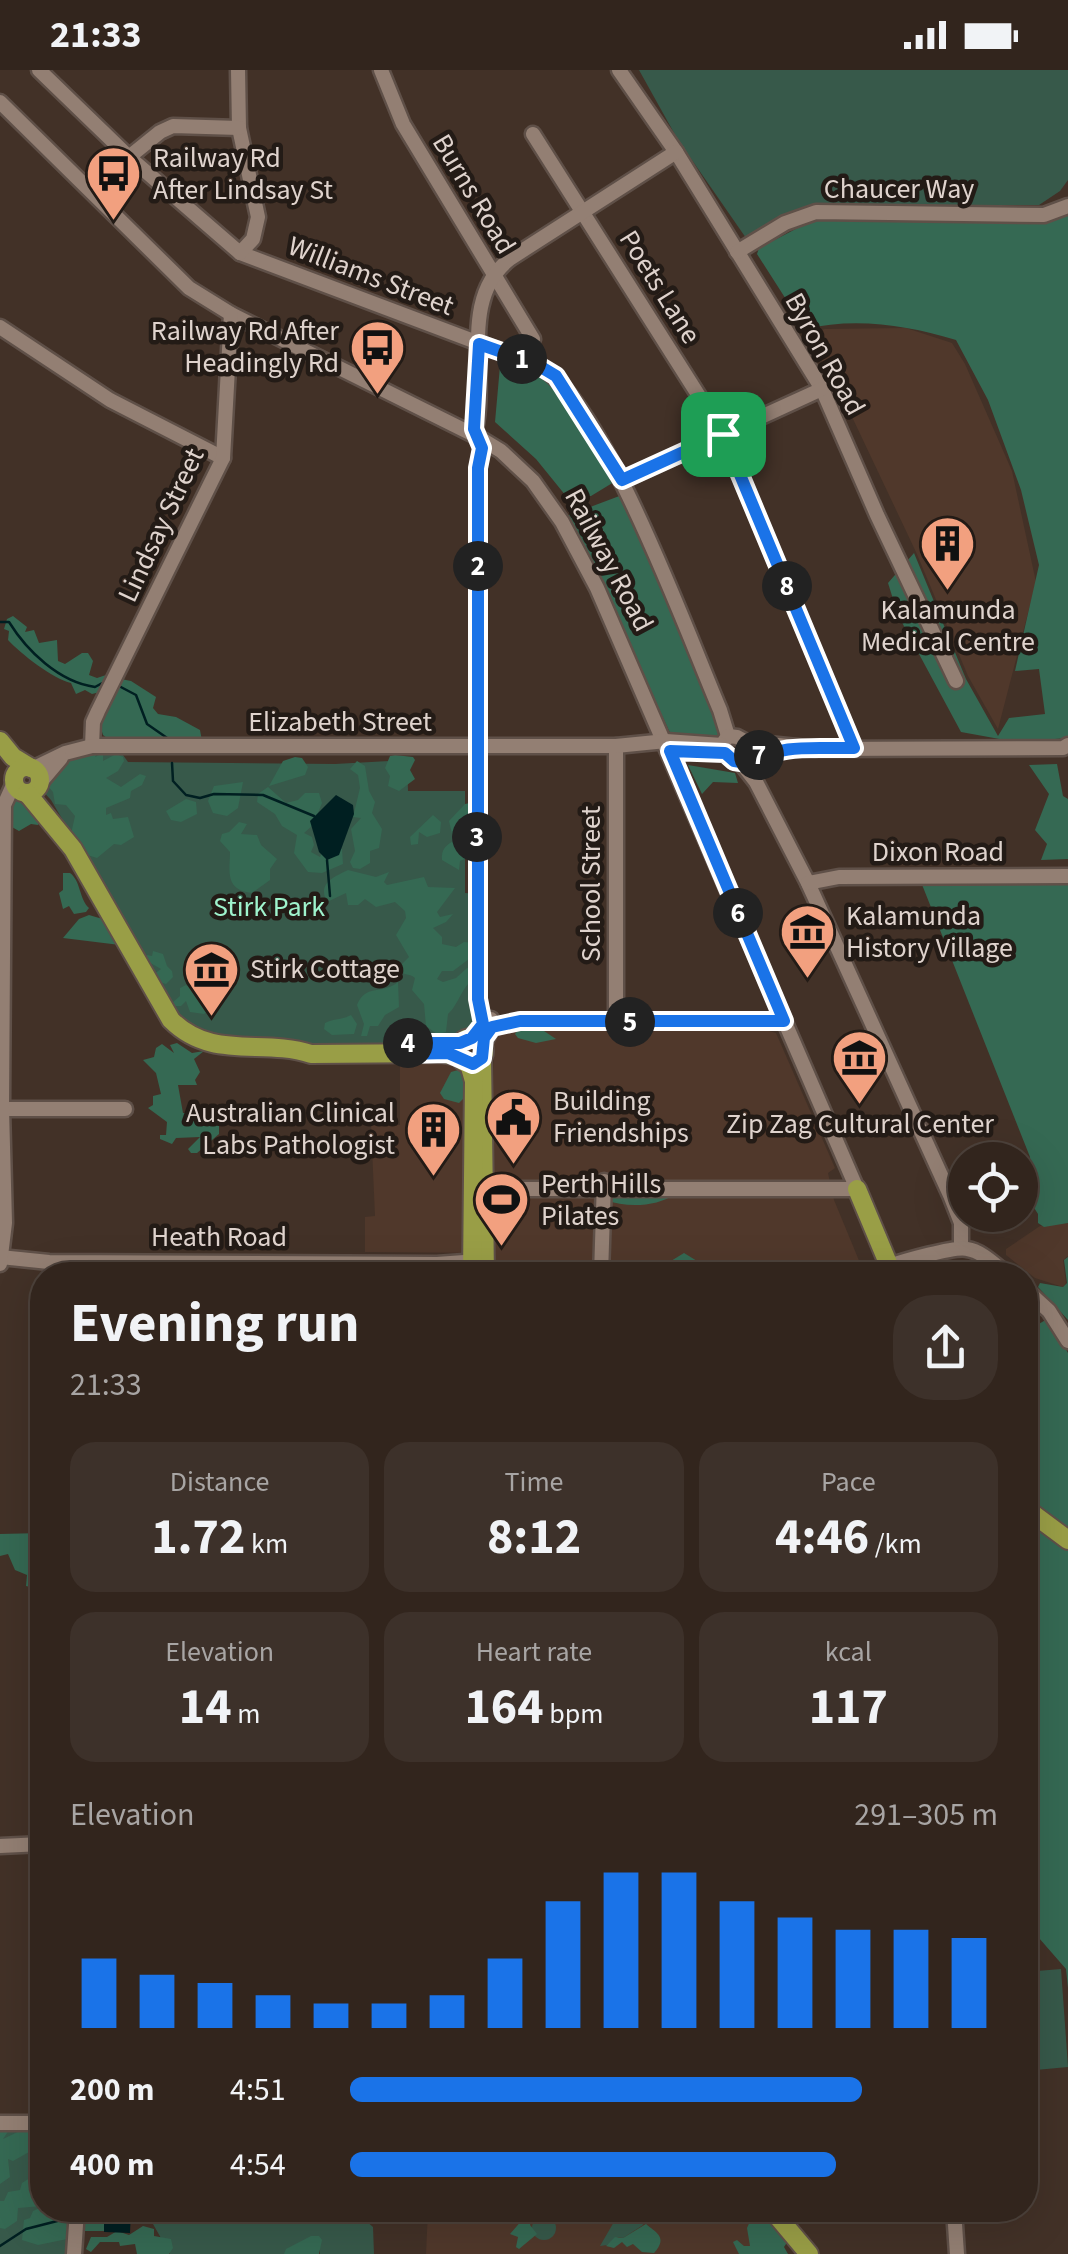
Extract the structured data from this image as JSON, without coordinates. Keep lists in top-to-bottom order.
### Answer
{
  "streets": {
    "main road": ["Railway Road"],
    "street": [
      "Chaucer Way",
      "Burns Road",
      "Williams Street",
      "Poets Lane",
      "Byron Road",
      "Lindsay Street",
      "Elizabeth Street",
      "Dixon Road",
      "School Street",
      "Heath Road"
    ]
  },
  "crossings": [
    ["Chaucer Way", "Byron Road"],
    ["Williams Street", "Elizabeth Street"],
    ["Poets Lane", "Elizabeth Street"],
    ["Lindsay Street", "Railway Road"],
    ["Lindsay Street", "Elizabeth Street"],
    ["Railway Road", "Elizabeth Street"],
    ["Elizabeth Street", "School Street"]
  ],
  "parks": ["Stirk Park"],
  "places": {
    "bus stop": ["Railway Rd After Lindsay St", "Railway Rd After Headingly Rd"],
    "building": ["Kalamunda Medical Centre", "Australian Clinical Labs Pathologist"],
    "museum": ["Kalamunda History Village", "Stirk Cottage", "Zip Zag Cultural Center"],
    "public building": ["Building Friendships"],
    "sports": ["Perth Hills Pilates"]
  },
  "page": {
    "status": "21:33",
    "pins": [
      "1",
      "2",
      "8",
      "7",
      "3",
      "6",
      "5",
      "4"
    ],
    "heading": ["Evening run", "21:33"],
    "stats": [
      ["Distance", "1.72 km"],
      ["Time", "8:12"],
      ["Pace", "4:46 /km"],
      ["Elevation", "14 m"],
      ["Heart rate", "164 bpm"],
      ["kcal", "117"]
    ],
    "chart": ["Elevation", "291–305 m"],
    "list": [
      {
        "name": "200 m",
        "note": "4:51"
      },
      {
        "name": "400 m",
        "note": "4:54"
      }
    ]
  }
}
